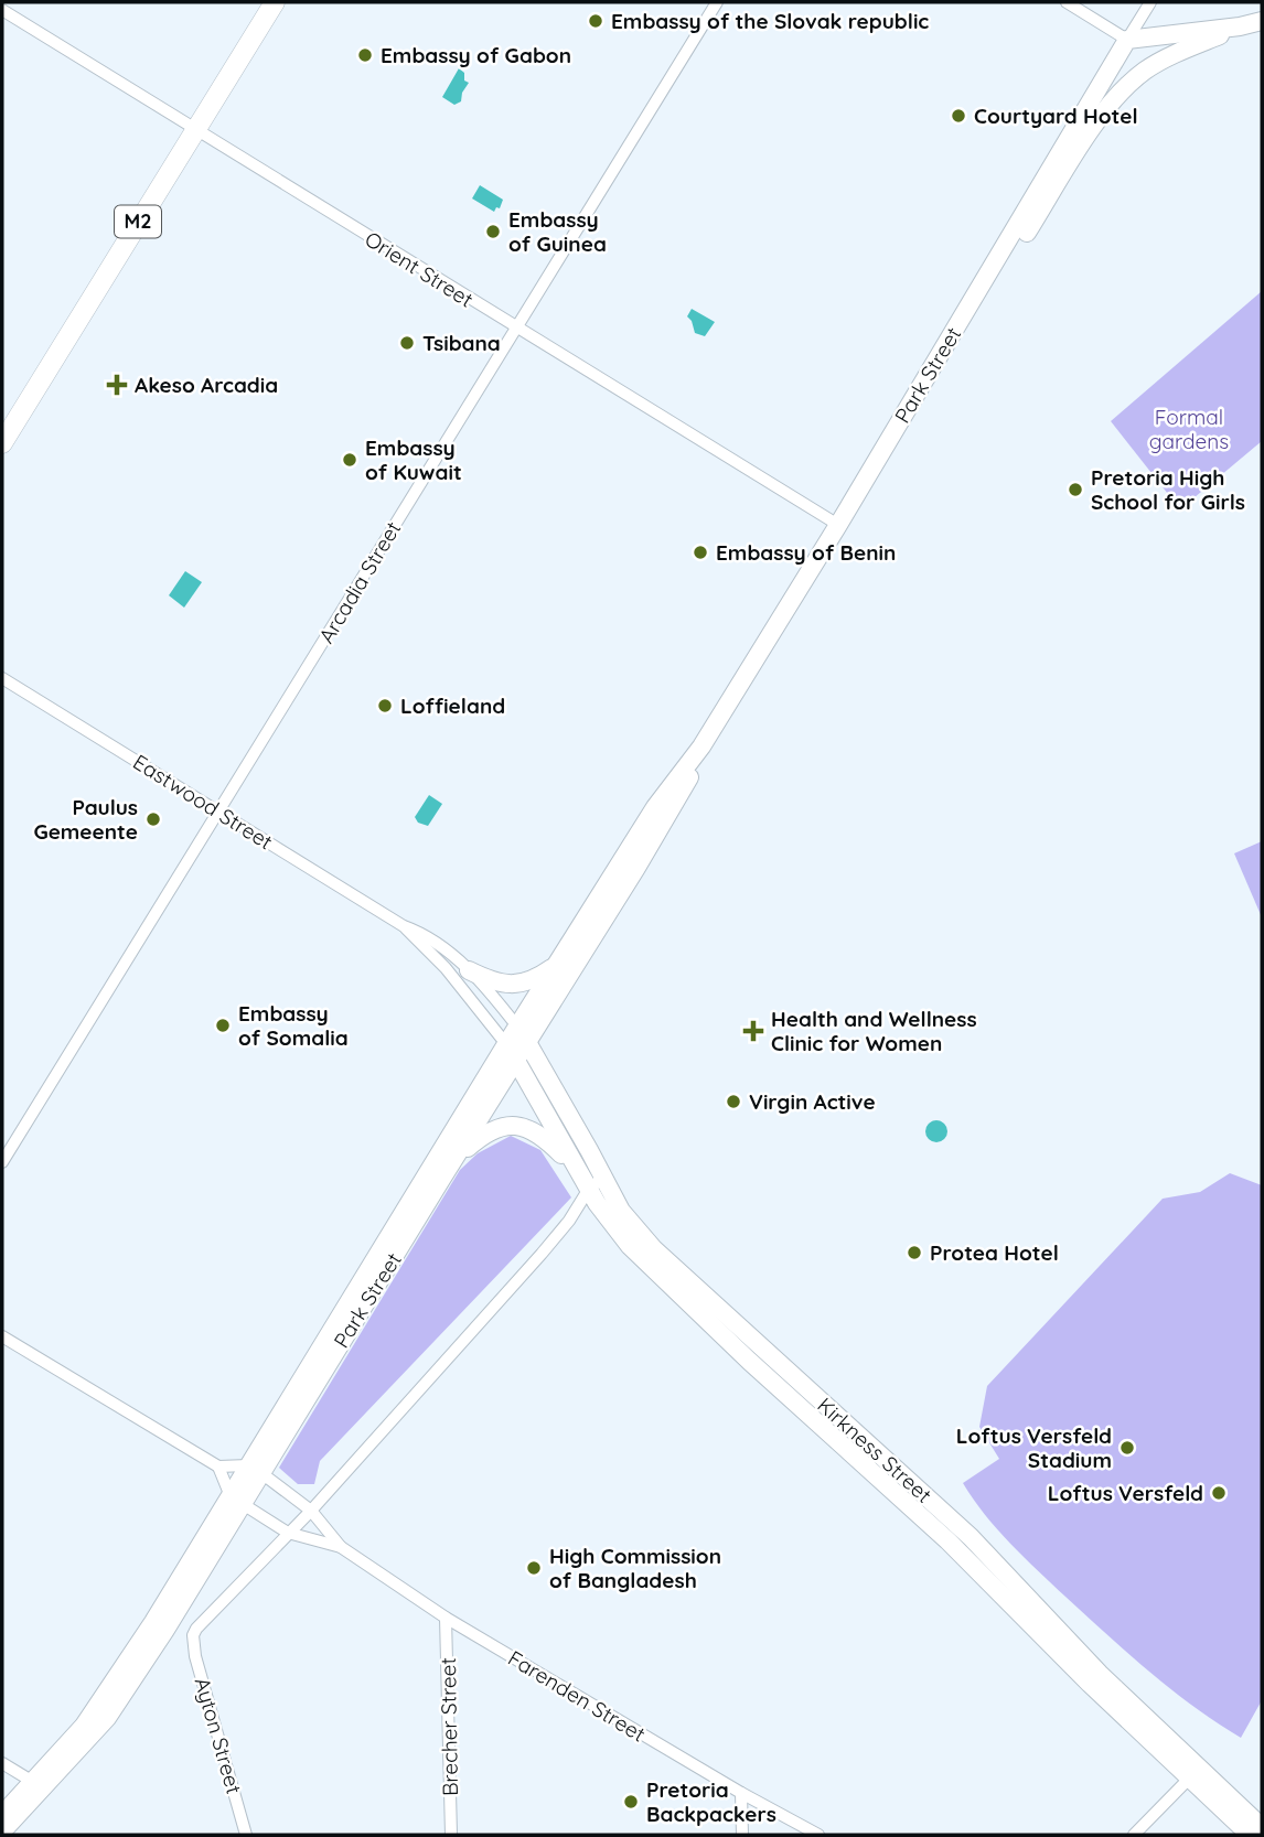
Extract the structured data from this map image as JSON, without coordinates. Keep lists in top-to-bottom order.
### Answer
{
  "streets": {
    "main road": ["M2"],
    "street": [
      "Orient Street",
      "Park Street",
      "Arcadia Street",
      "Eastwood Street",
      "Kirkness Street",
      "Farenden Street",
      "Brecher Street",
      "Ayton Street"
    ]
  },
  "crossings": [
    ["M2", "Orient Street"],
    ["Orient Street", "Park Street"],
    ["Orient Street", "Arcadia Street"],
    ["Park Street", "Eastwood Street"],
    ["Park Street", "Kirkness Street"],
    ["Park Street", "Farenden Street"],
    ["Arcadia Street", "Eastwood Street"],
    ["Eastwood Street", "Kirkness Street"],
    ["Farenden Street", "Brecher Street"],
    ["Farenden Street", "Ayton Street"]
  ],
  "parks": ["Formal gardens"],
  "places": {
    "other": [
      "Embassy of the Slovak republic",
      "Embassy of Gabon",
      "Courtyard Hotel",
      "Embassy of Guinea",
      "Tsibana",
      "Embassy of Kuwait",
      "Pretoria High School for Girls",
      "Embassy of Benin",
      "Loffieland",
      "Paulus Gemeente",
      "Embassy of Somalia",
      "Virgin Active",
      "Protea Hotel",
      "Loftus Versfeld Stadium",
      "Loftus Versfeld",
      "High Commission of Bangladesh",
      "Pretoria Backpackers"
    ],
    "health": ["Akeso Arcadia", "Health and Wellness Clinic for Women"]
  }
}
